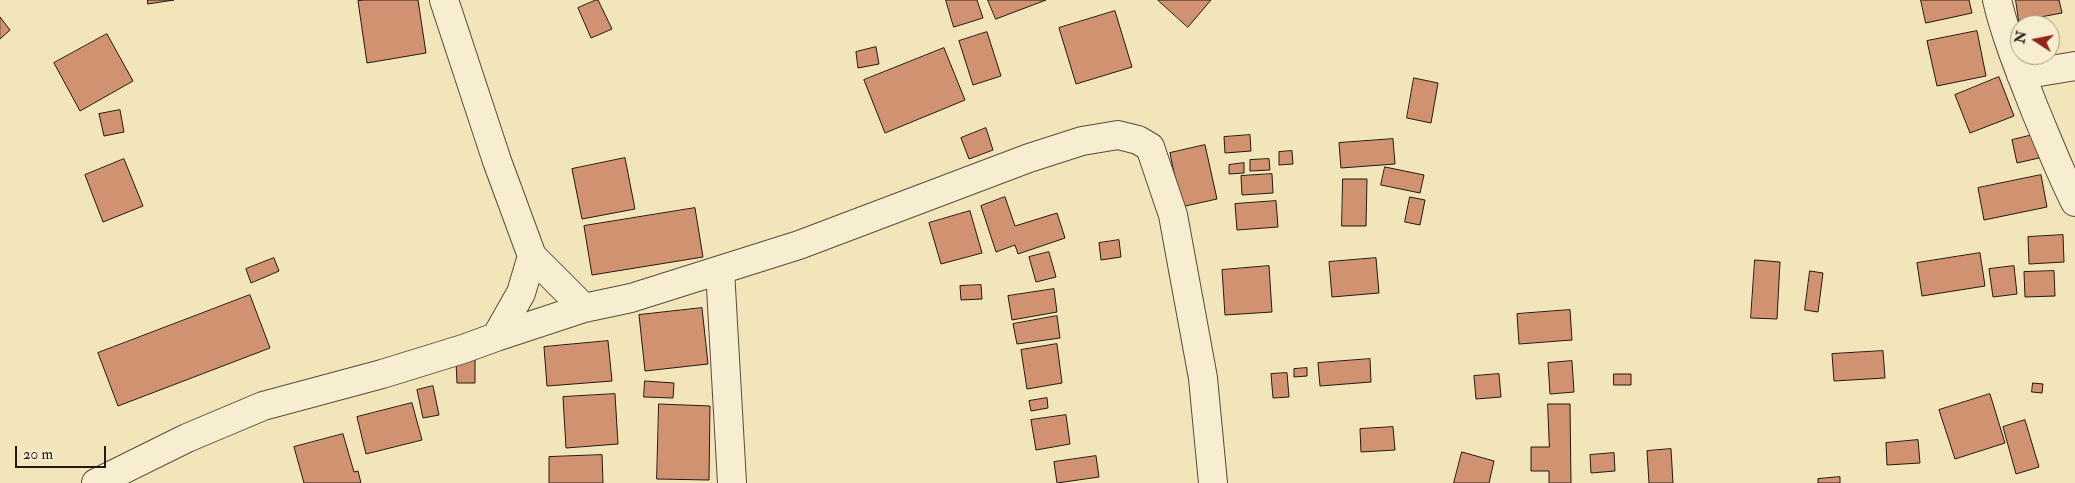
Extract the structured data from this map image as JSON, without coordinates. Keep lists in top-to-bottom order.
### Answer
{
  "scale_bar": "20 m",
  "north": "left"
}
